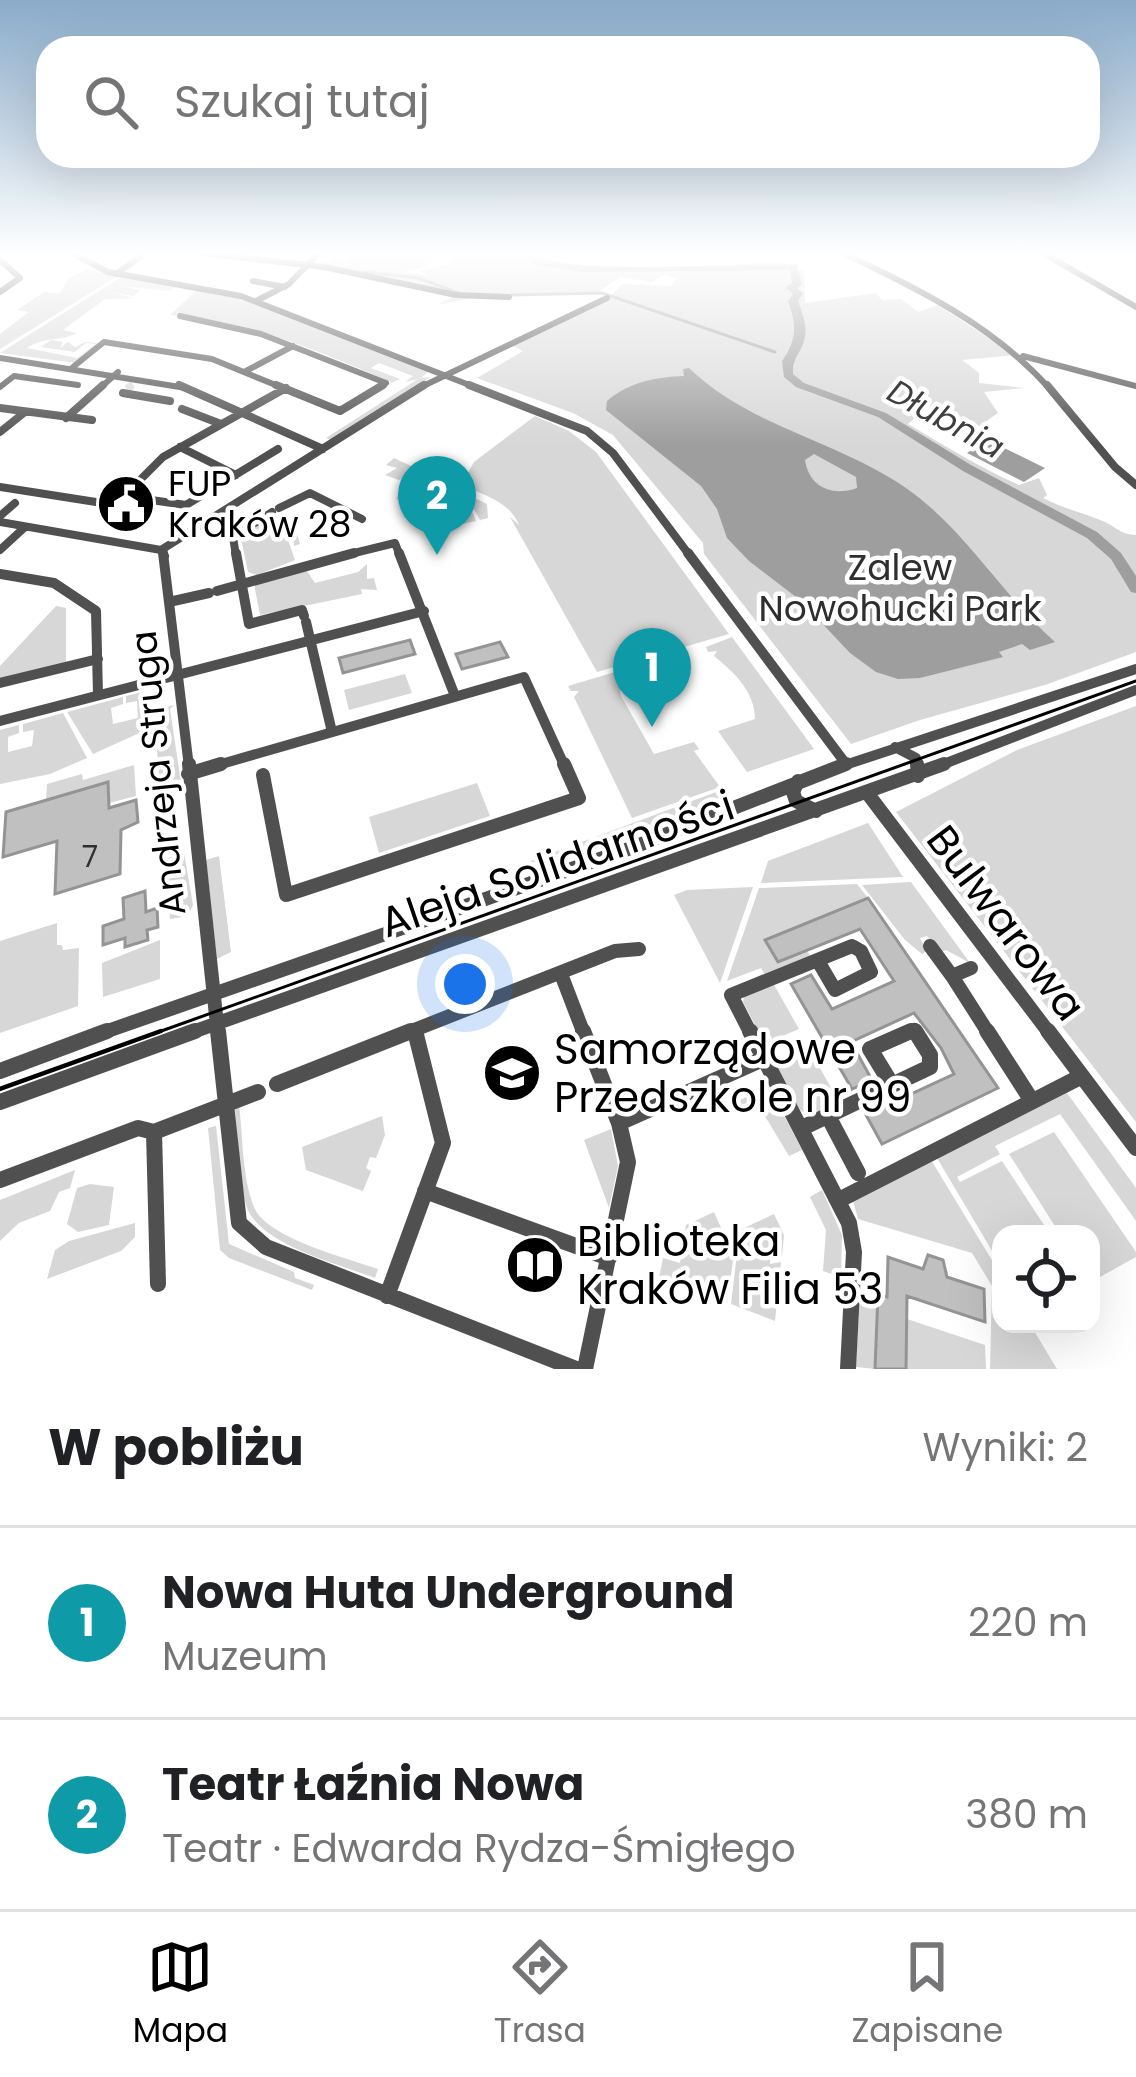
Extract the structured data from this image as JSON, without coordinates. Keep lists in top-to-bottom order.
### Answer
{
  "streets": {
    "street": ["Andrzeja Struga", "Aleja Solidarności", "Bulwarowa"]
  },
  "crossings": [
    ["Andrzeja Struga", "Aleja Solidarności"],
    ["Aleja Solidarności", "Bulwarowa"]
  ],
  "water": ["Dłubnia"],
  "parks": ["Zalew Nowohucki Park"],
  "places": {
    "public building": ["FUP Kraków 28"],
    "school or university": ["Samorządowe Przedszkole nr 99"],
    "library": ["Biblioteka Kraków Filia 53"]
  },
  "house_numbers": ["7"],
  "page": {
    "search": "Szukaj tutaj",
    "pins": ["2", "1"],
    "heading": ["W pobliżu", "Wyniki: 2"],
    "list": [
      {
        "mark": "1",
        "name": "Nowa Huta Underground",
        "note": "Muzeum",
        "value": "220 m"
      },
      {
        "mark": "2",
        "name": "Teatr Łaźnia Nowa",
        "note": "Teatr · Edwarda Rydza-Śmigłego",
        "value": "380 m"
      }
    ],
    "nav": ["Mapa", "Trasa", "Zapisane"]
  }
}
